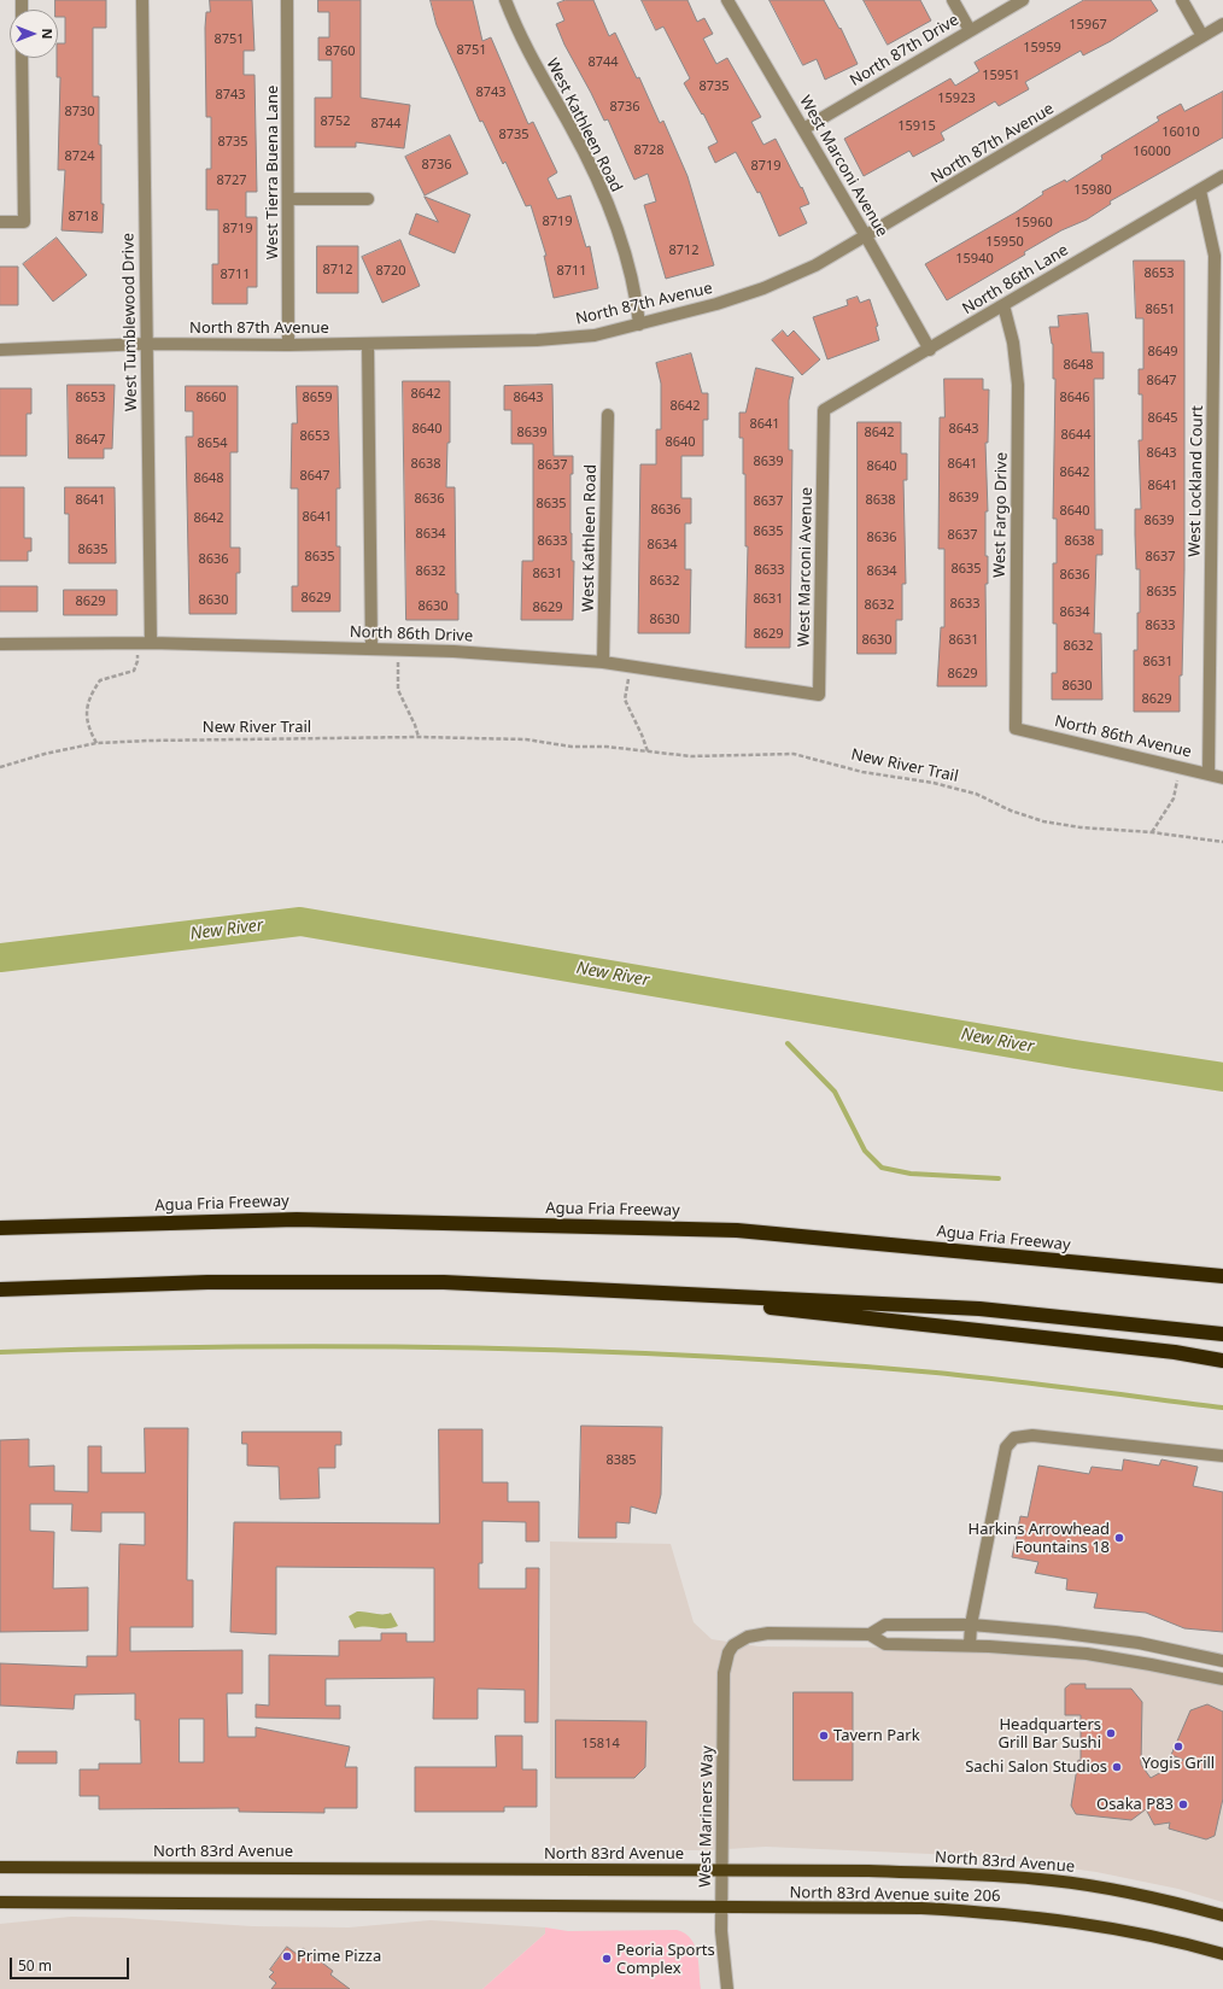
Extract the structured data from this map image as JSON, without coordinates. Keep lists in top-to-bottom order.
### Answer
{
  "streets": {
    "highway": ["Agua Fria Freeway"],
    "main road": ["North 83rd Avenue", "North 83rd Avenue suite 206"],
    "street": [
      "North 87th Drive",
      "West Kathleen Road",
      "North 87th Avenue",
      "West Marconi Avenue",
      "West Tierra Buena Lane",
      "North 86th Lane",
      "West Tumblewood Drive",
      "West Lockland Court",
      "West Fargo Drive",
      "North 86th Drive",
      "North 86th Avenue",
      "West Mariners Way"
    ],
    "path": ["New River Trail"]
  },
  "crossings": [
    ["North 87th Drive", "West Marconi Avenue"],
    ["West Kathleen Road", "North 87th Avenue"],
    ["West Kathleen Road", "North 86th Drive"],
    ["North 87th Avenue", "West Marconi Avenue"],
    ["North 87th Avenue", "West Tierra Buena Lane"],
    ["North 87th Avenue", "West Tumblewood Drive"],
    ["West Marconi Avenue", "North 86th Lane"],
    ["West Marconi Avenue", "North 86th Drive"],
    ["North 86th Lane", "West Lockland Court"],
    ["North 86th Lane", "West Fargo Drive"],
    ["West Tumblewood Drive", "North 86th Drive"],
    ["West Lockland Court", "North 86th Avenue"],
    ["West Fargo Drive", "North 86th Avenue"],
    ["West Mariners Way", "North 83rd Avenue"],
    ["West Mariners Way", "North 83rd Avenue suite 206"]
  ],
  "water": ["New River"],
  "places": [
    "Harkins Arrowhead Fountains 18",
    "Headquarters Grill Bar Sushi",
    "Tavern Park",
    "Yogis Grill",
    "Sachi Salon Studios",
    "Osaka P83",
    "Prime Pizza",
    "Peoria Sports Complex"
  ],
  "house_numbers": [
    "15967",
    "8751",
    "15959",
    "8751",
    "8760",
    "8744",
    "15951",
    "8735",
    "8743",
    "8743",
    "15923",
    "8736",
    "8730",
    "8752",
    "8744",
    "15915",
    "16010",
    "8735",
    "8735",
    "8728",
    "16000",
    "8724",
    "8736",
    "8719",
    "8727",
    "15980",
    "8718",
    "8719",
    "15960",
    "8719",
    "15950",
    "8712",
    "15940",
    "8712",
    "8720",
    "8711",
    "8653",
    "8711",
    "8651",
    "8649",
    "8648",
    "8647",
    "8642",
    "8653",
    "8660",
    "8659",
    "8643",
    "8646",
    "8642",
    "8645",
    "8641",
    "8640",
    "8643",
    "8639",
    "8642",
    "8644",
    "8653",
    "8647",
    "8640",
    "8654",
    "8643",
    "8639",
    "8638",
    "8641",
    "8637",
    "8640",
    "8642",
    "8647",
    "8648",
    "8641",
    "8639",
    "8636",
    "8641",
    "8638",
    "8637",
    "8635",
    "8636",
    "8640",
    "8641",
    "8642",
    "8639",
    "8635",
    "8634",
    "8637",
    "8636",
    "8633",
    "8638",
    "8634",
    "8635",
    "8635",
    "8637",
    "8636",
    "8635",
    "8633",
    "8632",
    "8634",
    "8631",
    "8636",
    "8632",
    "8635",
    "8629",
    "8631",
    "8630",
    "8629",
    "8633",
    "8632",
    "8630",
    "8629",
    "8634",
    "8630",
    "8633",
    "8629",
    "8630",
    "8631",
    "8632",
    "8631",
    "8629",
    "8630",
    "8629",
    "8385",
    "15814"
  ],
  "scale_bar": "50 m",
  "north": "right"
}
